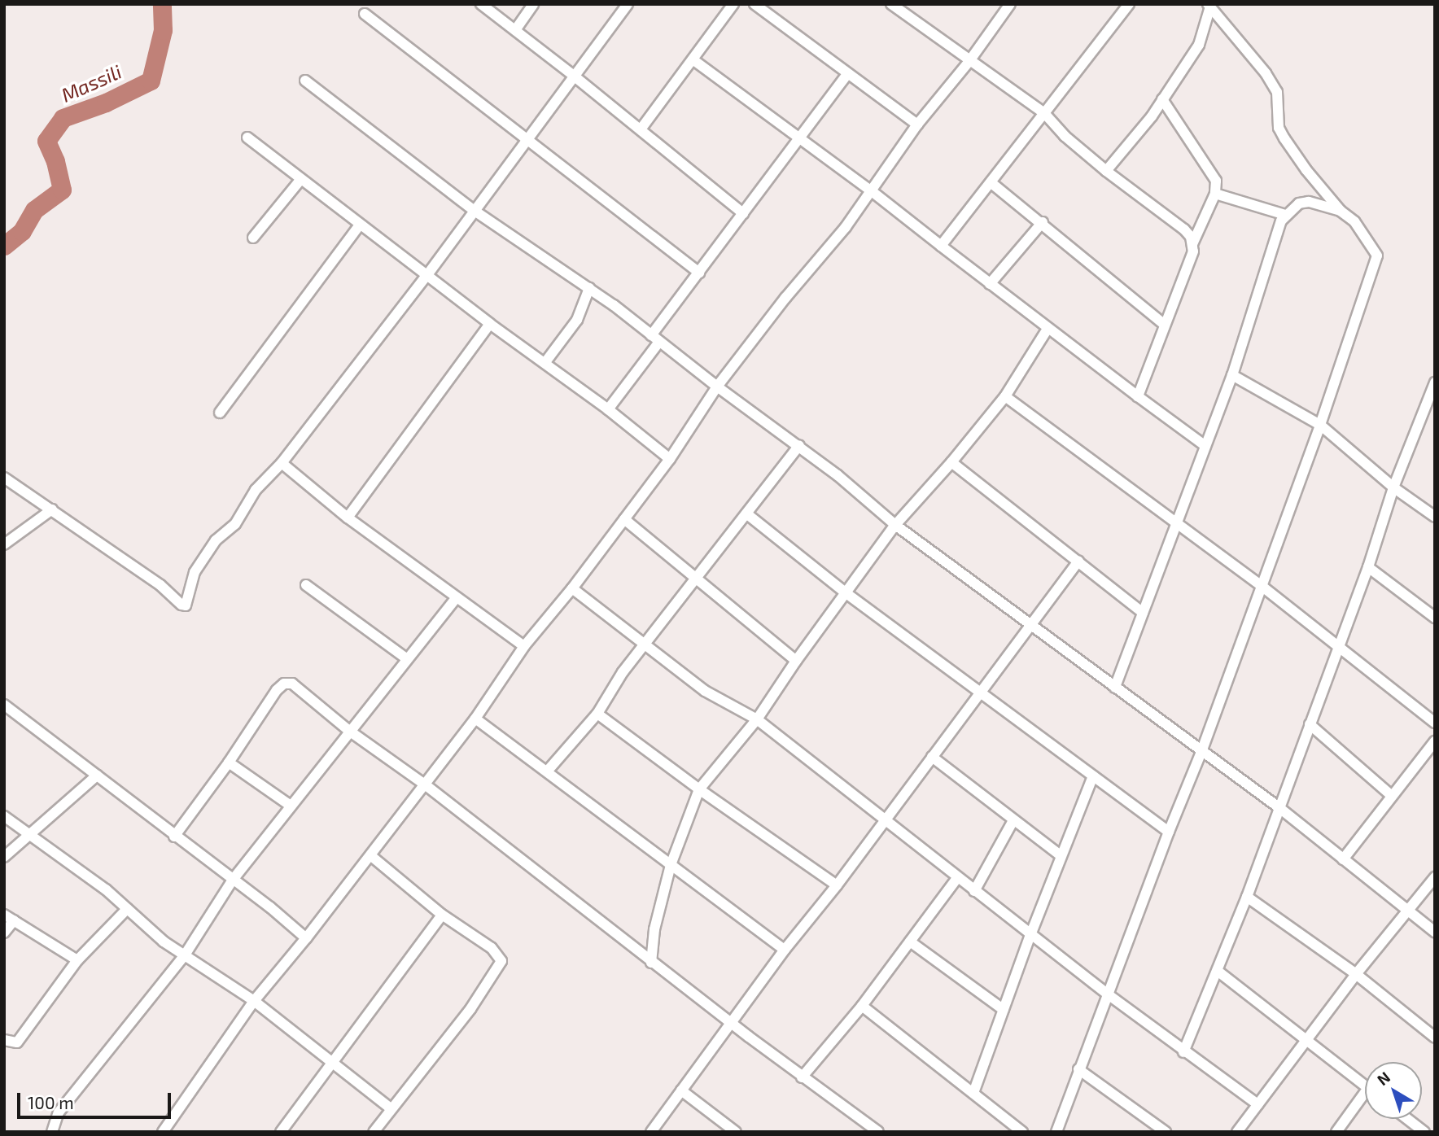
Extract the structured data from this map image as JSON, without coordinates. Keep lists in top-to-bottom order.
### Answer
{
  "water": ["Massili"],
  "scale_bar": "100 m",
  "north": "top left"
}
